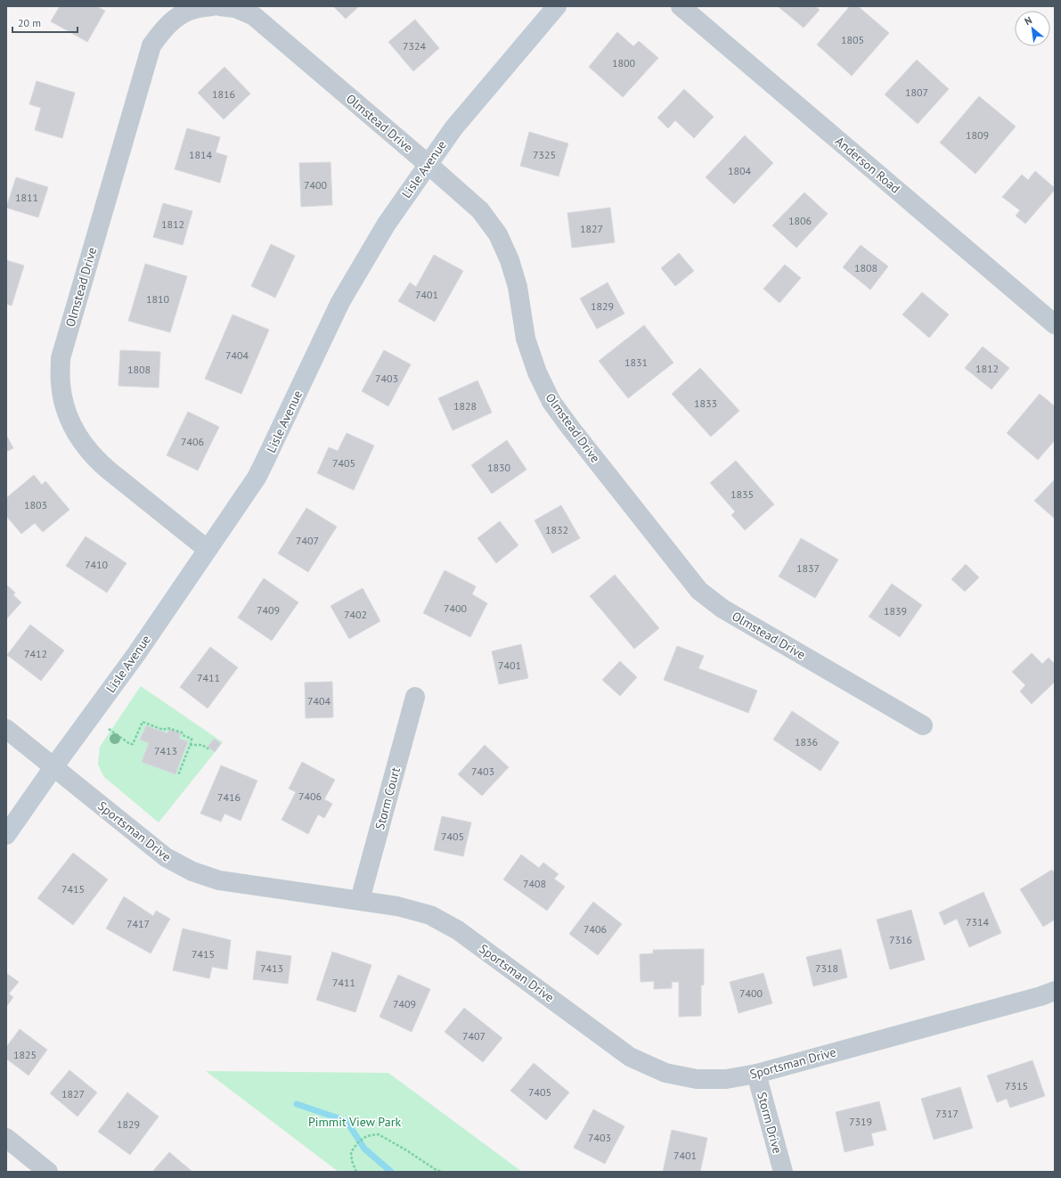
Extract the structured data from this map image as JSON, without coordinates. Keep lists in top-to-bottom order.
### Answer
{
  "streets": {
    "street": [
      "Olmstead Drive",
      "Anderson Road",
      "Lisle Avenue",
      "Storm Court",
      "Sportsman Drive",
      "Storm Drive"
    ]
  },
  "crossings": [
    ["Olmstead Drive", "Lisle Avenue"],
    ["Lisle Avenue", "Sportsman Drive"],
    ["Storm Court", "Sportsman Drive"],
    ["Sportsman Drive", "Storm Drive"]
  ],
  "parks": ["Pimmit View Park"],
  "house_numbers": [
    "1805",
    "7324",
    "1800",
    "1807",
    "1816",
    "1809",
    "1814",
    "7325",
    "1804",
    "7400",
    "1811",
    "1806",
    "1812",
    "1827",
    "1808",
    "7401",
    "1810",
    "1829",
    "7404",
    "1831",
    "1812",
    "1808",
    "7403",
    "1833",
    "1828",
    "7406",
    "7405",
    "1830",
    "1835",
    "1803",
    "1832",
    "7407",
    "7410",
    "1837",
    "7400",
    "7409",
    "1839",
    "7402",
    "7412",
    "7401",
    "7411",
    "7404",
    "1836",
    "7413",
    "7403",
    "7406",
    "7416",
    "7405",
    "7408",
    "7415",
    "7314",
    "7417",
    "7406",
    "7316",
    "7415",
    "7413",
    "7318",
    "7411",
    "7400",
    "7409",
    "7407",
    "1825",
    "7315",
    "7405",
    "1827",
    "7317",
    "7319",
    "1829",
    "7403",
    "7401"
  ],
  "scale_bar": "20 m",
  "north": "top left"
}
